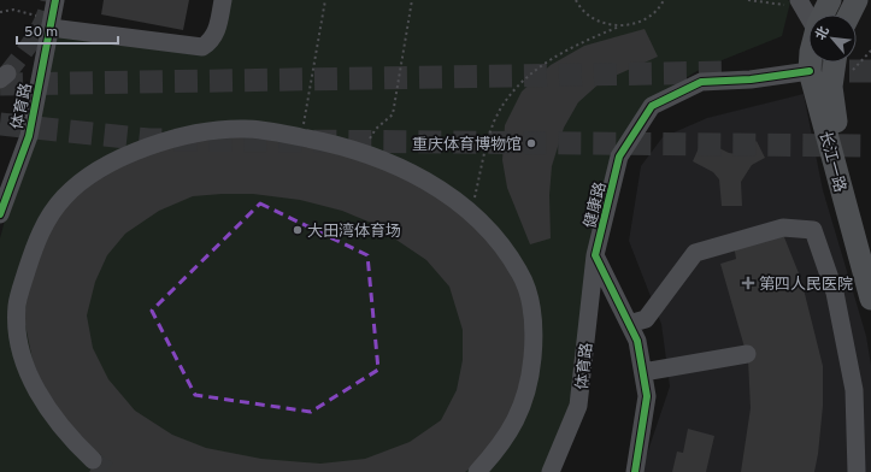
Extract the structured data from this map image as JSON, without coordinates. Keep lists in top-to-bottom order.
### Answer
{
  "streets": {
    "main road": ["长江一路"],
    "street": ["体育路", "健康路"]
  },
  "crossings": [
    ["体育路", "健康路"],
    ["长江一路", "健康路"]
  ],
  "places": {
    "other": ["重庆体育博物馆", "大田湾体育场"],
    "health": ["第四人民医院"]
  },
  "scale_bar": "50 m",
  "north": "top left"
}
